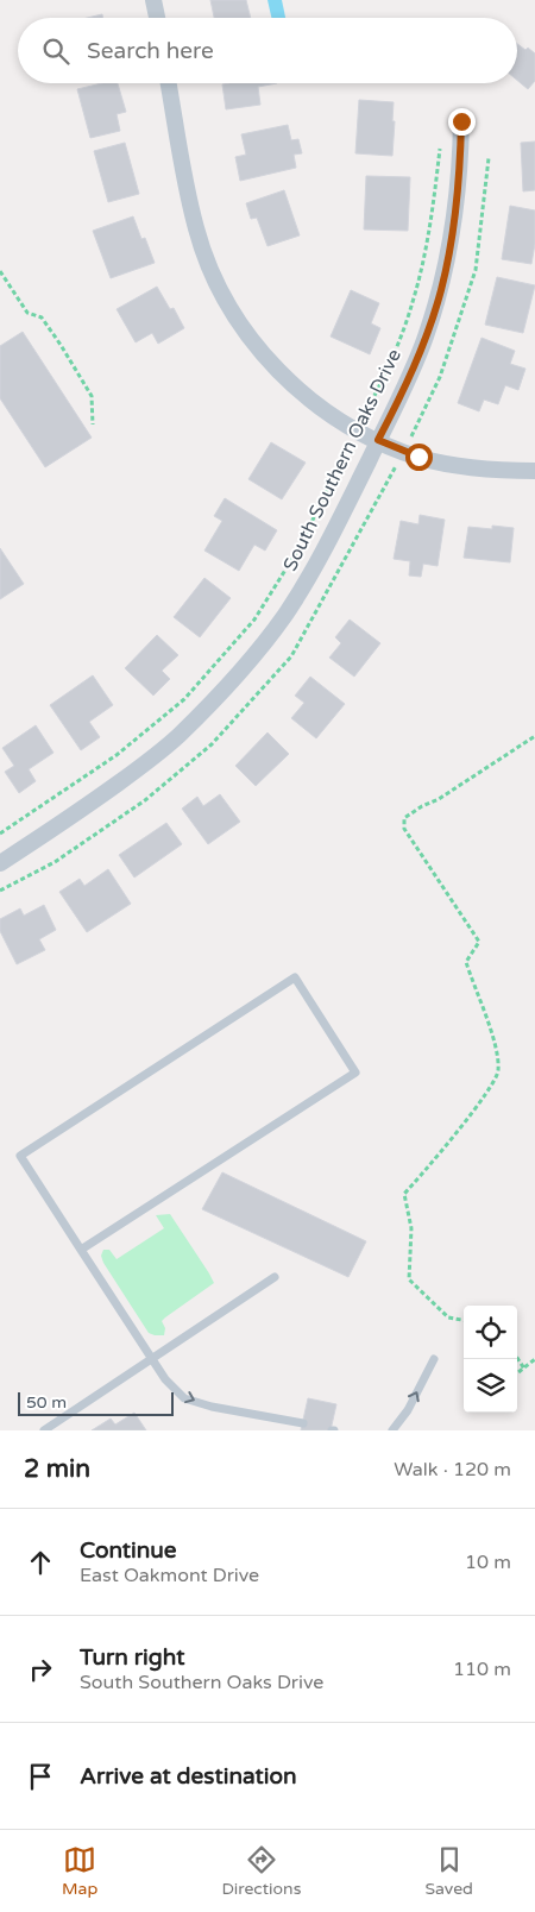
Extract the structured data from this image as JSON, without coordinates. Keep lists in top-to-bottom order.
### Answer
{
  "streets": {
    "street": ["South Southern Oaks Drive"]
  },
  "scale_bar": "50 m",
  "page": {
    "search": "Search here",
    "scale": "50 m",
    "heading": ["2 min", "Walk · 120 m"],
    "list": [
      ["Continue", "East Oakmont Drive", "10 m"],
      ["Turn right", "South Southern Oaks Drive", "110 m"],
      "Arrive at destination"
    ],
    "nav": ["Map", "Directions", "Saved"]
  }
}
